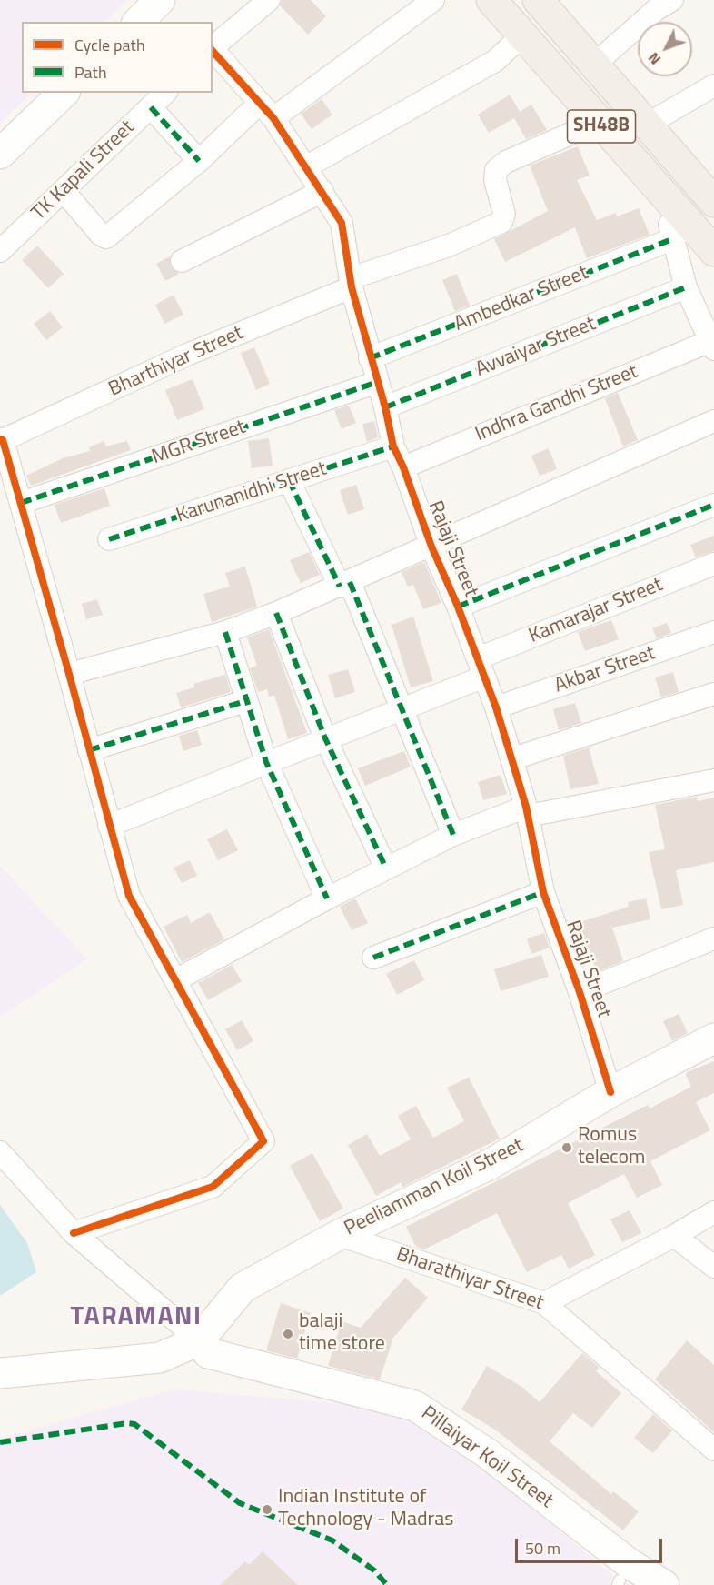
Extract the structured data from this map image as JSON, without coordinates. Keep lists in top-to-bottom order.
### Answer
{
  "streets": {
    "main road": ["SH48B"],
    "street": [
      "TK Kapali Street",
      "Ambedkar Street",
      "Avvaiyar Street",
      "Bharthiyar Street",
      "Indhra Gandhi Street",
      "MGR Street",
      "Karunanidhi Street",
      "Rajaji Street",
      "Kamarajar Street",
      "Akbar Street",
      "Peeliamman Koil Street",
      "Bharathiyar Street",
      "Pillaiyar Koil Street"
    ]
  },
  "crossings": [
    ["SH48B", "Bharthiyar Street"],
    ["Ambedkar Street", "Rajaji Street"],
    ["Avvaiyar Street", "Rajaji Street"],
    ["Bharthiyar Street", "Rajaji Street"],
    ["Indhra Gandhi Street", "Rajaji Street"],
    ["MGR Street", "Rajaji Street"],
    ["Karunanidhi Street", "Rajaji Street"],
    ["Rajaji Street", "Kamarajar Street"],
    ["Rajaji Street", "Akbar Street"],
    ["Rajaji Street", "Peeliamman Koil Street"],
    ["Peeliamman Koil Street", "Bharathiyar Street"],
    ["Peeliamman Koil Street", "Pillaiyar Koil Street"]
  ],
  "districts": ["TARAMANI"],
  "places": ["Romus telecom", "balaji time store", "Indian Institute of Technology - Madras"],
  "legend": ["Cycle path", "Path"],
  "scale_bar": "50 m",
  "north": "bottom left"
}
